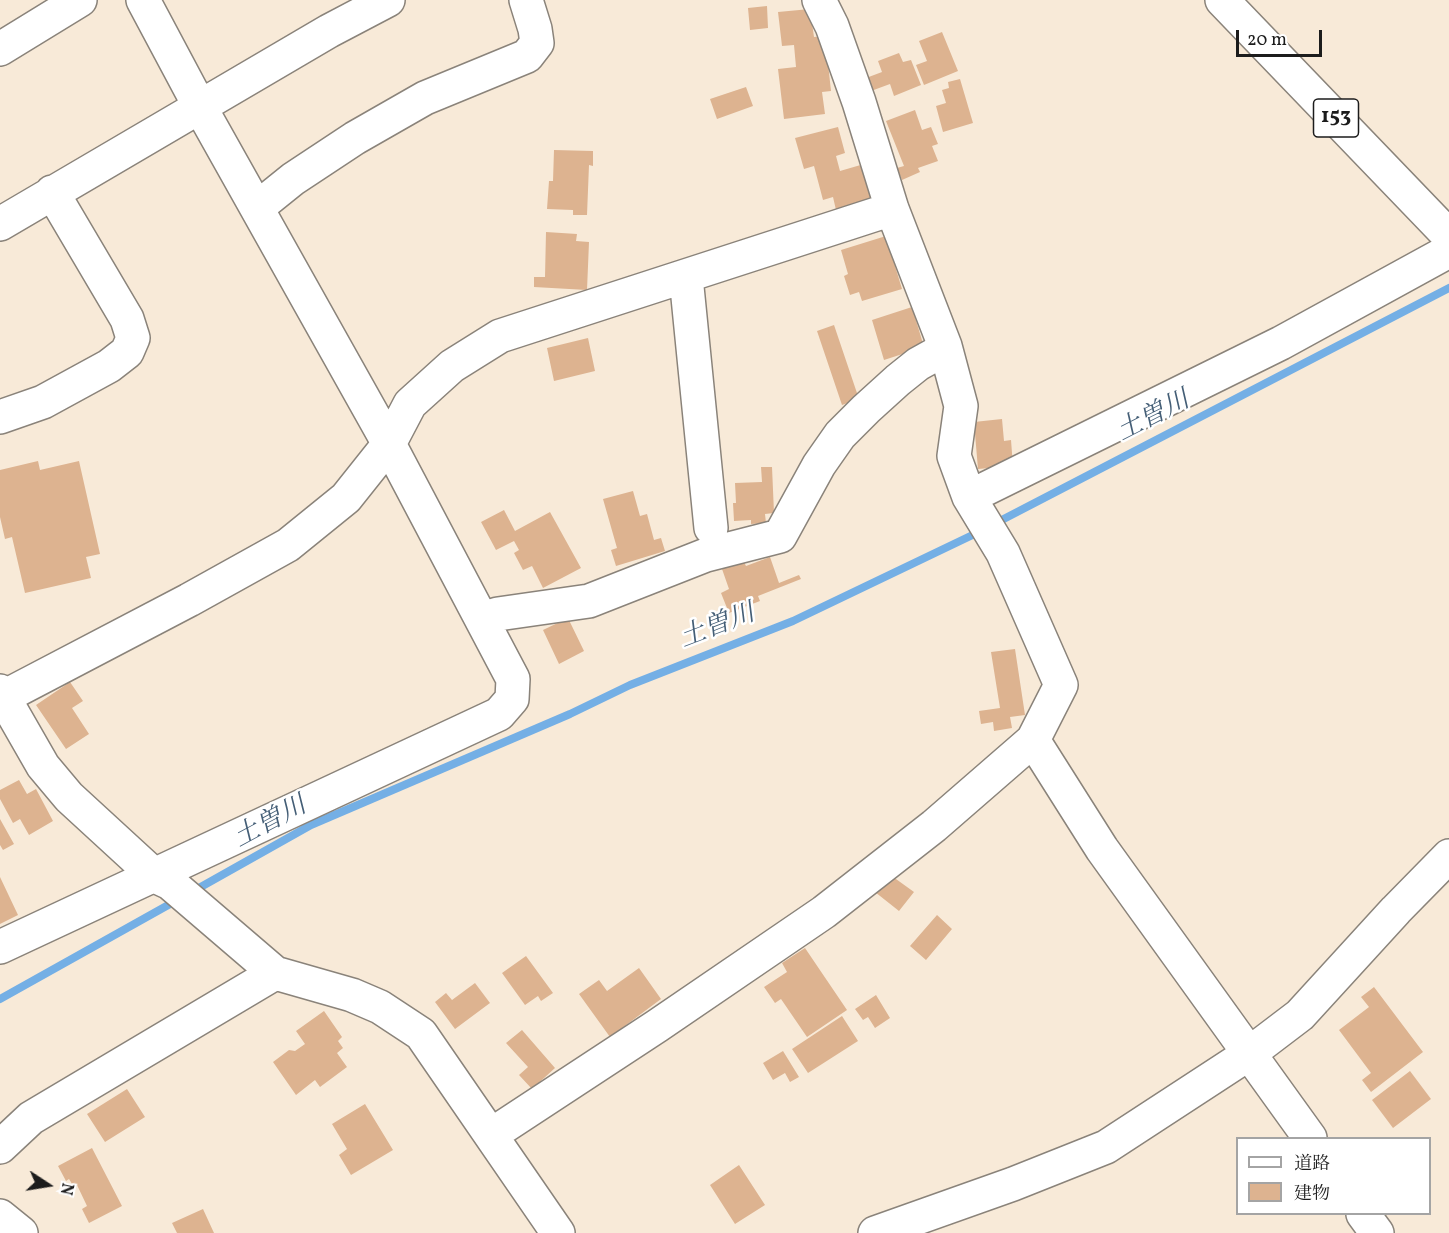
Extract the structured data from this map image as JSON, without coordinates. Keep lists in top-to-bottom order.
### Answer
{
  "streets": {
    "main road": ["153"]
  },
  "water": ["土曽川"],
  "legend": ["道路", "建物"],
  "scale_bar": "20 m",
  "north": "right"
}
